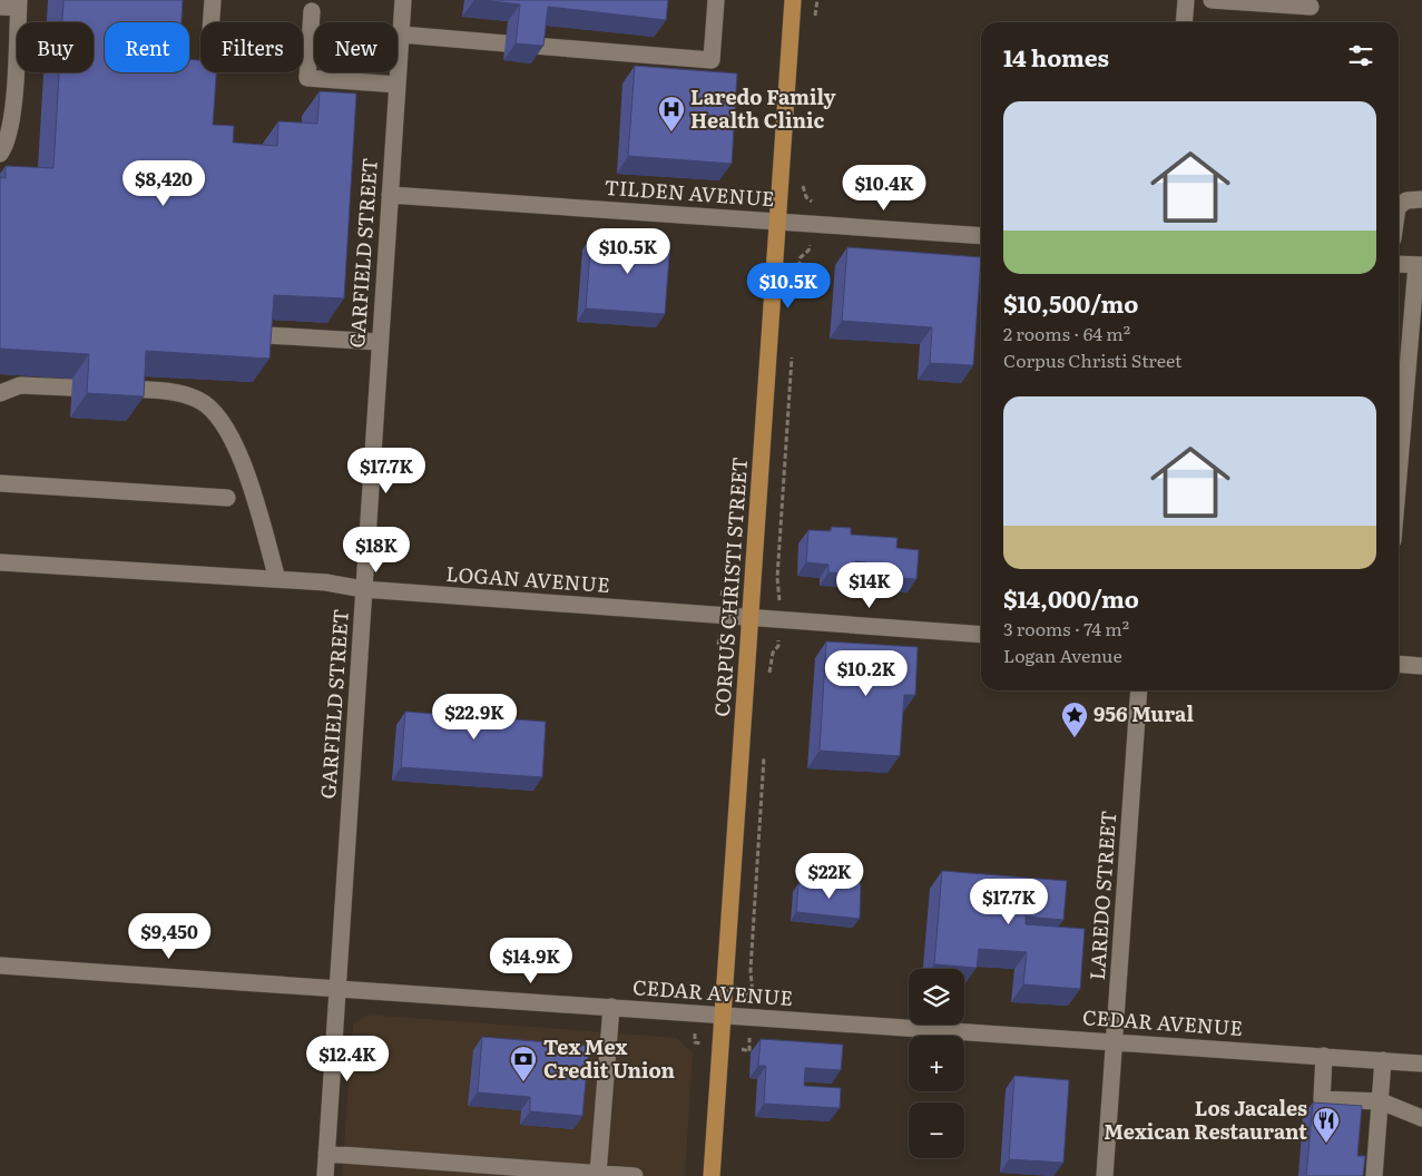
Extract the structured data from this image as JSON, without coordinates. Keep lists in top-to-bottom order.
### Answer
{
  "streets": {
    "main road": ["CORPUS CHRISTI STREET"],
    "street": [
      "TILDEN AVENUE",
      "GARFIELD STREET",
      "LOGAN AVENUE",
      "LAREDO STREET",
      "CEDAR AVENUE"
    ]
  },
  "crossings": [
    ["TILDEN AVENUE", "GARFIELD STREET"],
    ["TILDEN AVENUE", "CORPUS CHRISTI STREET"],
    ["GARFIELD STREET", "LOGAN AVENUE"],
    ["GARFIELD STREET", "CEDAR AVENUE"],
    ["LOGAN AVENUE", "CORPUS CHRISTI STREET"],
    ["CORPUS CHRISTI STREET", "CEDAR AVENUE"],
    ["LAREDO STREET", "CEDAR AVENUE"]
  ],
  "places": {
    "hospital": ["Laredo Family Health Clinic"],
    "place": ["956 Mural"],
    "bank": ["Tex Mex Credit Union"],
    "restaurant": ["Los Jacales Mexican Restaurant"]
  },
  "page": {
    "chip": [
      "Buy",
      "Rent",
      "Filters",
      "New"
    ],
    "heading": "14 homes",
    "list": [
      {
        "name": "$10,500/mo",
        "note": "2 rooms · 64 m² · Corpus Christi Street"
      },
      {
        "name": "$14,000/mo",
        "note": "3 rooms · 74 m² · Logan Avenue"
      }
    ],
    "price": [
      "$8,420",
      "$10.4K",
      "$10.5K",
      "$10.5K",
      "$17.7K",
      "$18K",
      "$14K",
      "$10.2K",
      "$22.9K",
      "$22K",
      "$17.7K",
      "$9,450",
      "$14.9K",
      "$12.4K"
    ],
    "map_buttons": ["+", "−"]
  }
}
